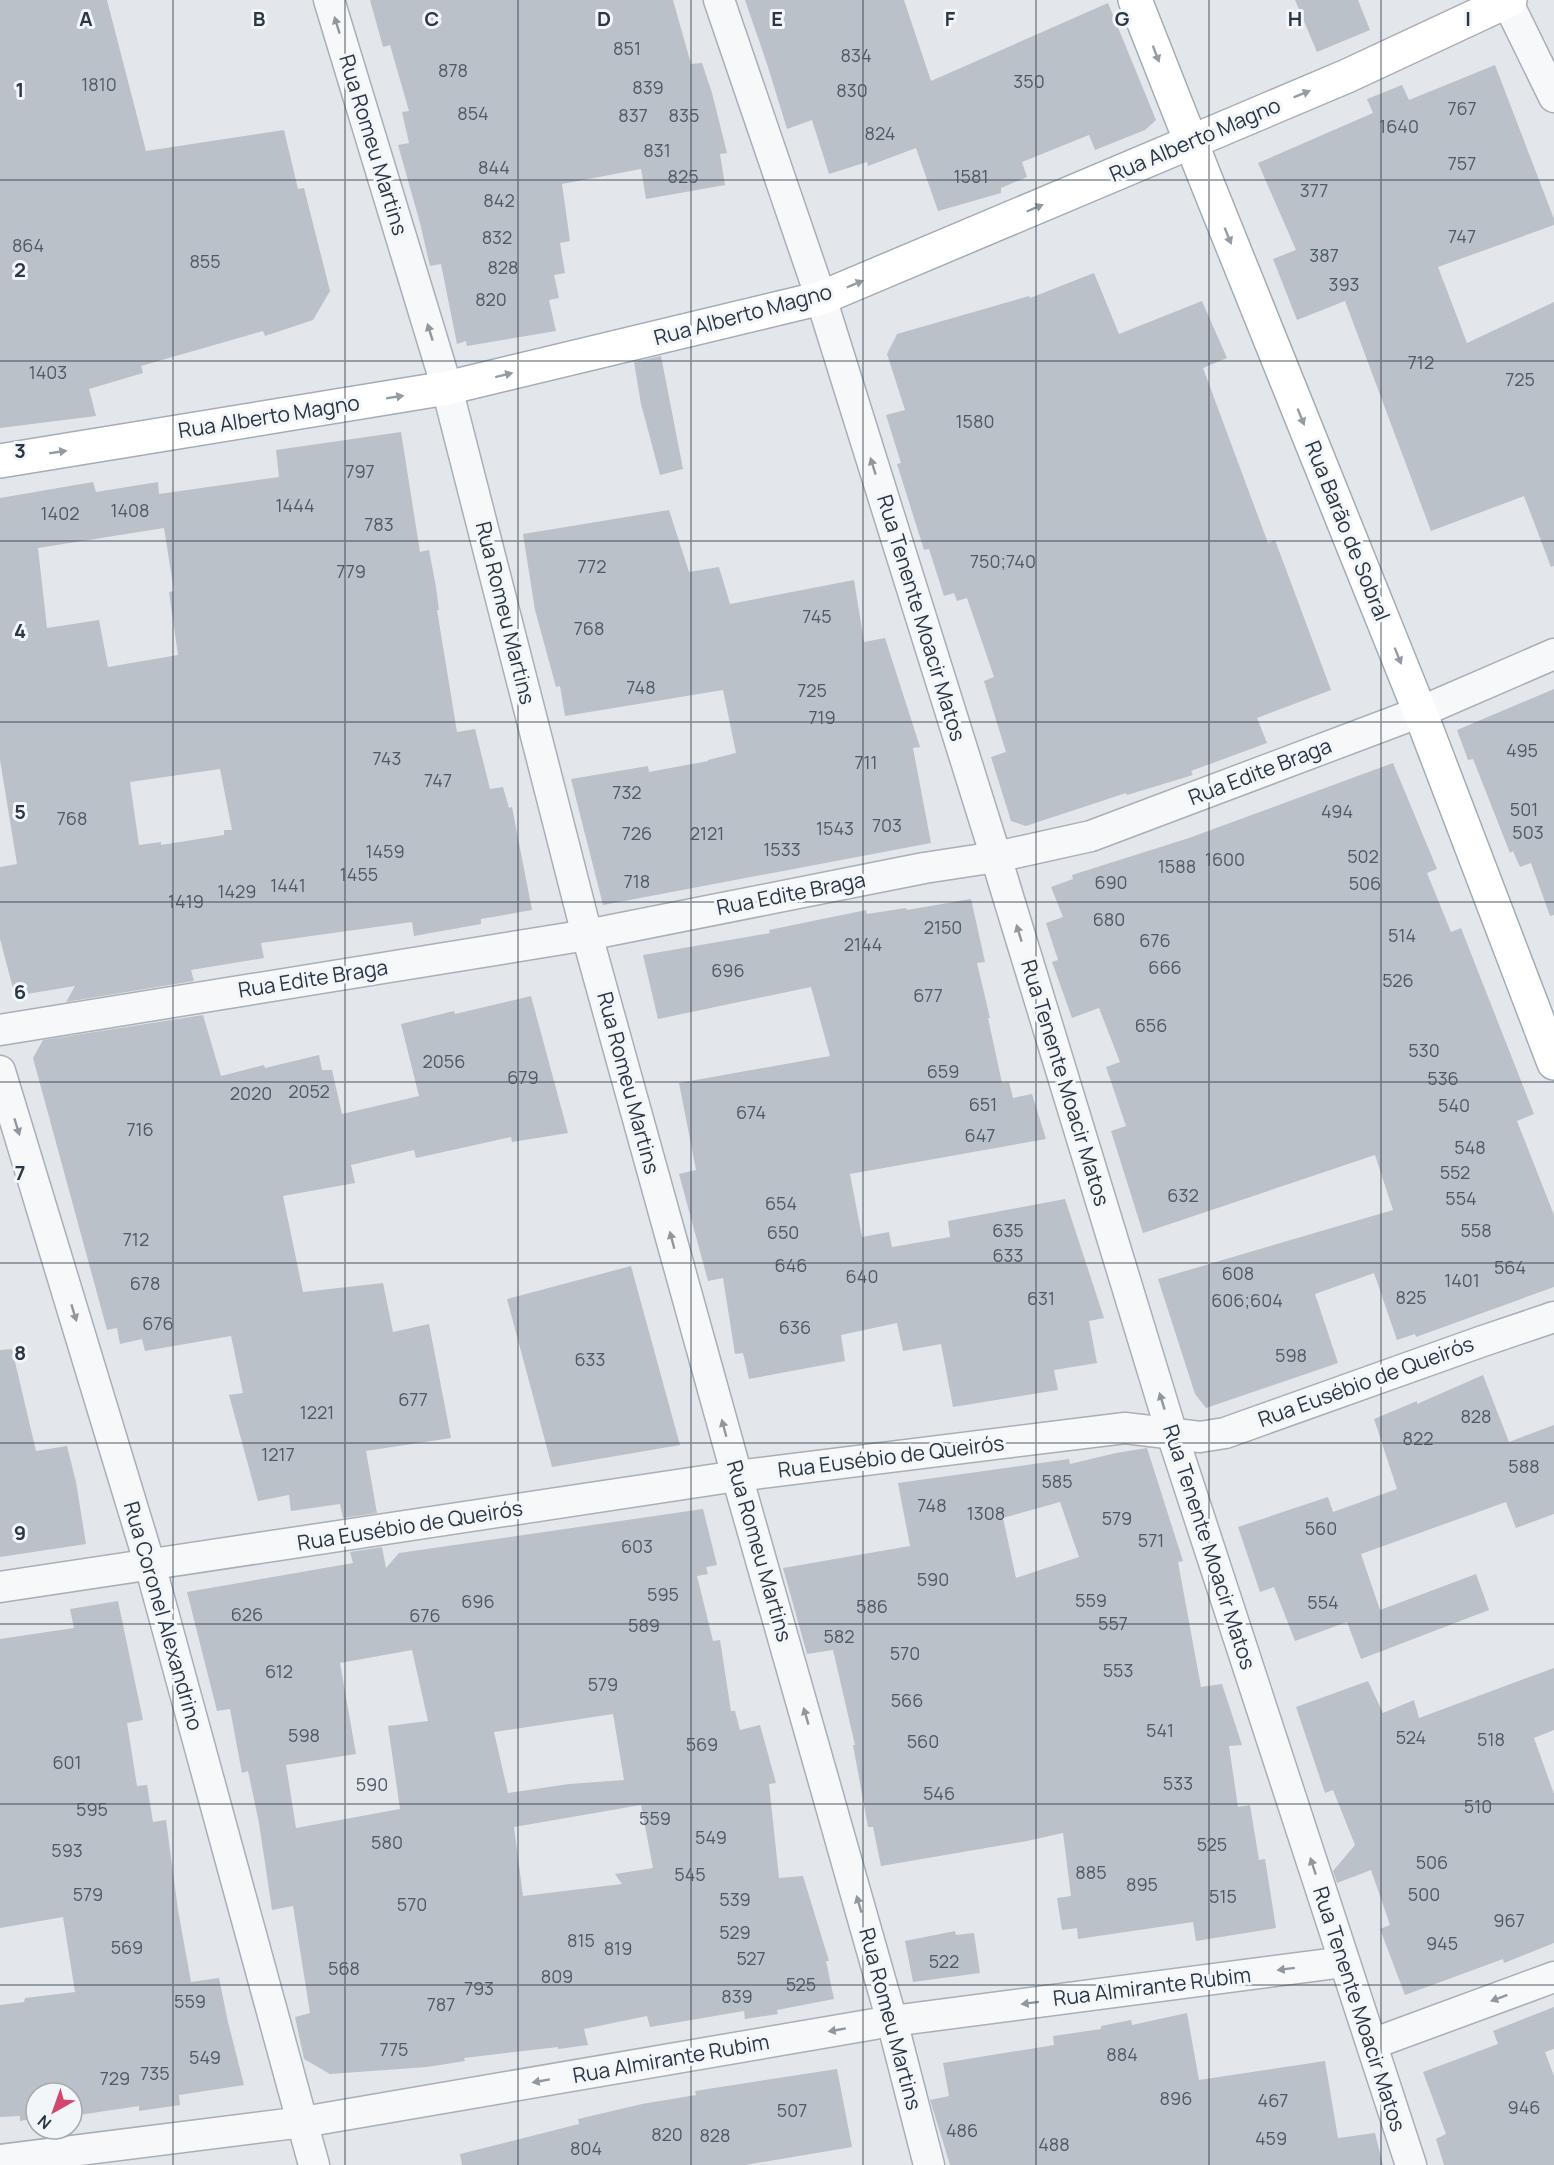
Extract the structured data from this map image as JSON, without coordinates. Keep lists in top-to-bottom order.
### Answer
{
  "streets": {
    "main road": ["Rua Alberto Magno", "Rua Barão de Sobral"],
    "street": [
      "Rua Romeu Martins",
      "Rua Tenente Moacir Matos",
      "Rua Edite Braga",
      "Rua Eusébio de Queirós",
      "Rua Coronel Alexandrino",
      "Rua Almirante Rubim"
    ]
  },
  "crossings": [
    ["Rua Alberto Magno", "Rua Romeu Martins"],
    ["Rua Alberto Magno", "Rua Barão de Sobral"],
    ["Rua Alberto Magno", "Rua Tenente Moacir Matos"],
    ["Rua Romeu Martins", "Rua Edite Braga"],
    ["Rua Romeu Martins", "Rua Eusébio de Queirós"],
    ["Rua Romeu Martins", "Rua Almirante Rubim"],
    ["Rua Barão de Sobral", "Rua Edite Braga"],
    ["Rua Tenente Moacir Matos", "Rua Edite Braga"],
    ["Rua Tenente Moacir Matos", "Rua Eusébio de Queirós"],
    ["Rua Tenente Moacir Matos", "Rua Almirante Rubim"],
    ["Rua Eusébio de Queirós", "Rua Coronel Alexandrino"],
    ["Rua Coronel Alexandrino", "Rua Almirante Rubim"]
  ],
  "one_way": [
    "Rua Alberto Magno",
    "Rua Romeu Martins",
    "Rua Barão de Sobral",
    "Rua Tenente Moacir Matos",
    "Rua Coronel Alexandrino",
    "Rua Almirante Rubim"
  ],
  "house_numbers": [
    "851",
    "834",
    "878",
    "350",
    "1810",
    "839",
    "830",
    "767",
    "854",
    "837",
    "835",
    "1640",
    "824",
    "831",
    "757",
    "844",
    "825",
    "1581",
    "377",
    "842",
    "747",
    "832",
    "864",
    "387",
    "855",
    "828",
    "393",
    "820",
    "712",
    "1403",
    "725",
    "1580",
    "797",
    "1444",
    "1408",
    "1402",
    "783",
    "750;740",
    "772",
    "779",
    "745",
    "768",
    "748",
    "725",
    "719",
    "495",
    "743",
    "711",
    "747",
    "732",
    "501",
    "494",
    "768",
    "703",
    "1543",
    "503",
    "726",
    "2121",
    "1533",
    "1459",
    "502",
    "1600",
    "1588",
    "1455",
    "718",
    "690",
    "506",
    "1441",
    "1429",
    "1419",
    "680",
    "2150",
    "514",
    "676",
    "2144",
    "666",
    "696",
    "526",
    "677",
    "656",
    "530",
    "2056",
    "659",
    "679",
    "536",
    "2052",
    "2020",
    "651",
    "540",
    "674",
    "716",
    "647",
    "548",
    "552",
    "632",
    "554",
    "654",
    "635",
    "558",
    "650",
    "712",
    "633",
    "646",
    "564",
    "608",
    "640",
    "1401",
    "678",
    "825",
    "631",
    "606;604",
    "676",
    "636",
    "598",
    "633",
    "677",
    "1221",
    "828",
    "822",
    "1217",
    "588",
    "585",
    "748",
    "1308",
    "579",
    "560",
    "571",
    "603",
    "590",
    "595",
    "559",
    "696",
    "554",
    "586",
    "626",
    "676",
    "557",
    "589",
    "582",
    "570",
    "553",
    "612",
    "579",
    "566",
    "541",
    "598",
    "524",
    "518",
    "560",
    "569",
    "601",
    "533",
    "590",
    "546",
    "510",
    "595",
    "559",
    "549",
    "580",
    "525",
    "593",
    "506",
    "885",
    "545",
    "895",
    "579",
    "500",
    "515",
    "539",
    "570",
    "967",
    "529",
    "815",
    "945",
    "569",
    "819",
    "527",
    "522",
    "568",
    "809",
    "525",
    "793",
    "839",
    "559",
    "787",
    "775",
    "884",
    "549",
    "735",
    "729",
    "896",
    "467",
    "946",
    "507",
    "486",
    "820",
    "828",
    "459",
    "488",
    "804"
  ],
  "north": "bottom left",
  "grid": {
    "columns": [
      "A",
      "B",
      "C",
      "D",
      "E",
      "F",
      "G",
      "H",
      "I"
    ],
    "rows": [
      "1",
      "2",
      "3",
      "4",
      "5",
      "6",
      "7",
      "8",
      "9"
    ]
  }
}
